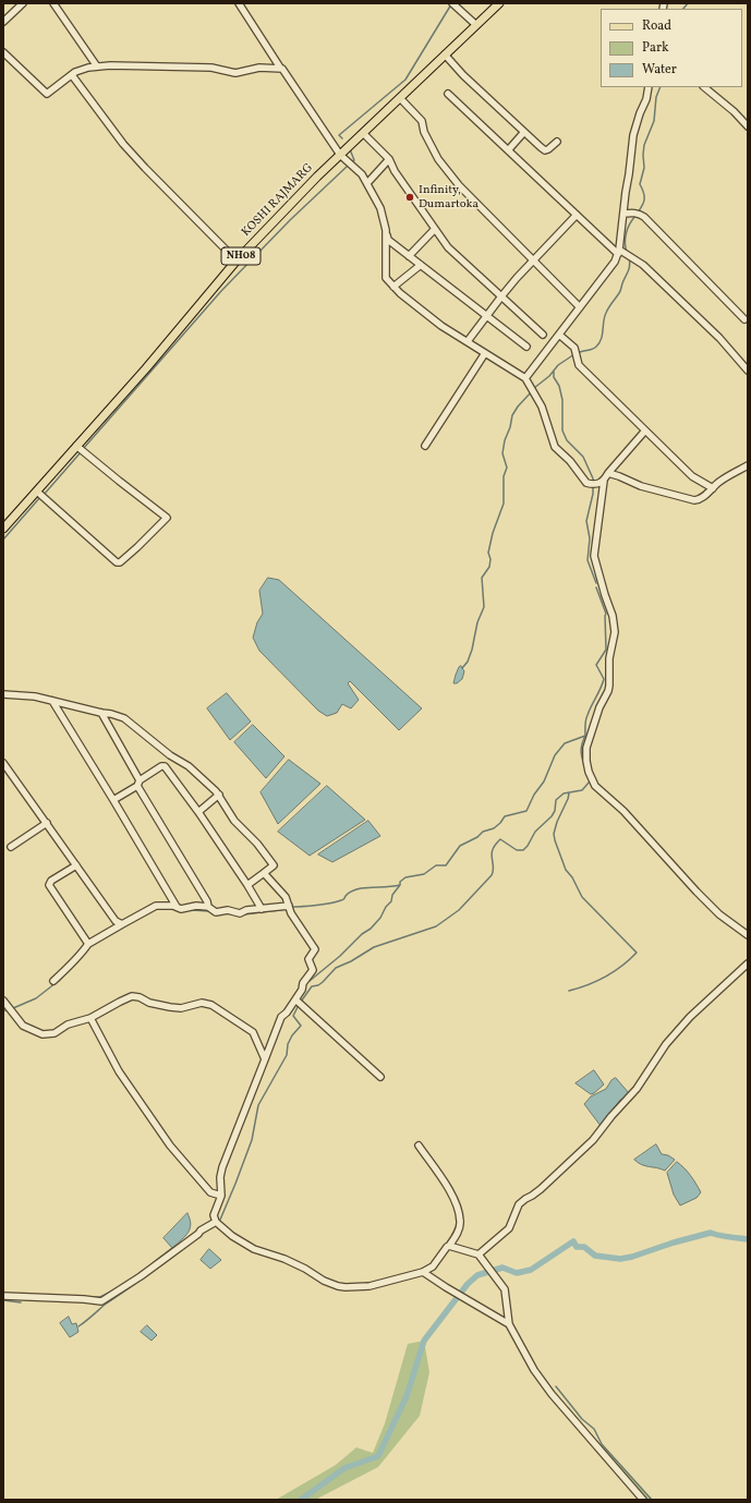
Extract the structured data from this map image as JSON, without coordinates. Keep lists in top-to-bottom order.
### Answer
{
  "streets": {
    "main road": ["KOSHI RAJMARG", "NH08"]
  },
  "places": ["Infinity, Dumartoka"],
  "legend": ["Road", "Park", "Water"]
}
